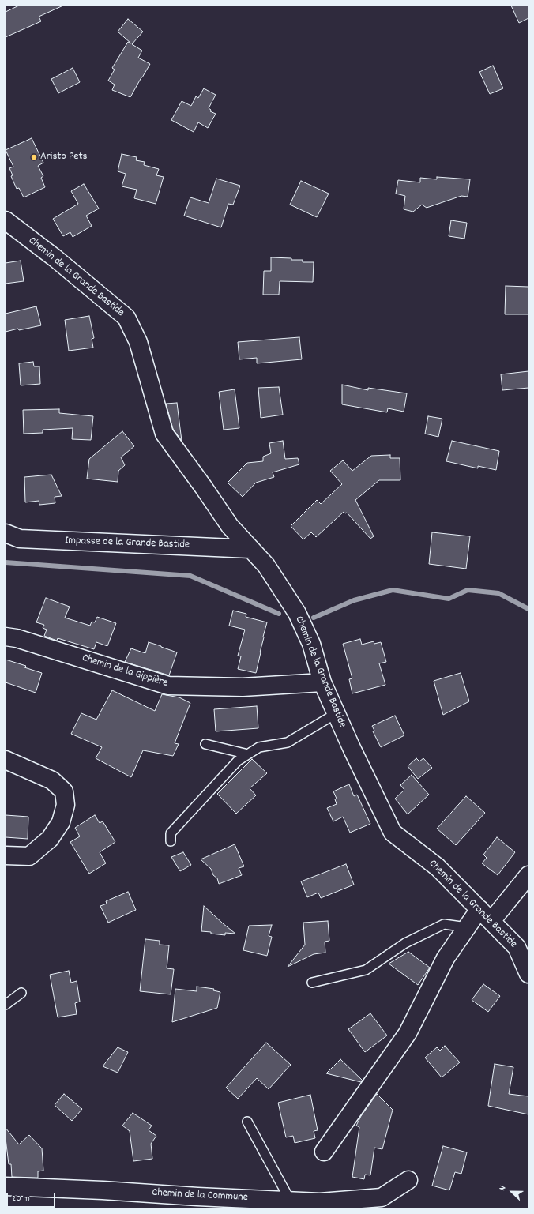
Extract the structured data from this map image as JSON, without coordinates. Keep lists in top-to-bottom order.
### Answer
{
  "streets": {
    "street": [
      "Chemin de la Grande Bastide",
      "Impasse de la Grande Bastide",
      "Chemin de la Gippière",
      "Chemin de la Commune"
    ]
  },
  "crossings": [
    ["Chemin de la Grande Bastide", "Impasse de la Grande Bastide"],
    ["Chemin de la Grande Bastide", "Chemin de la Gippière"]
  ],
  "places": ["Aristo Pets"],
  "scale_bar": "20 m",
  "north": "left"
}
